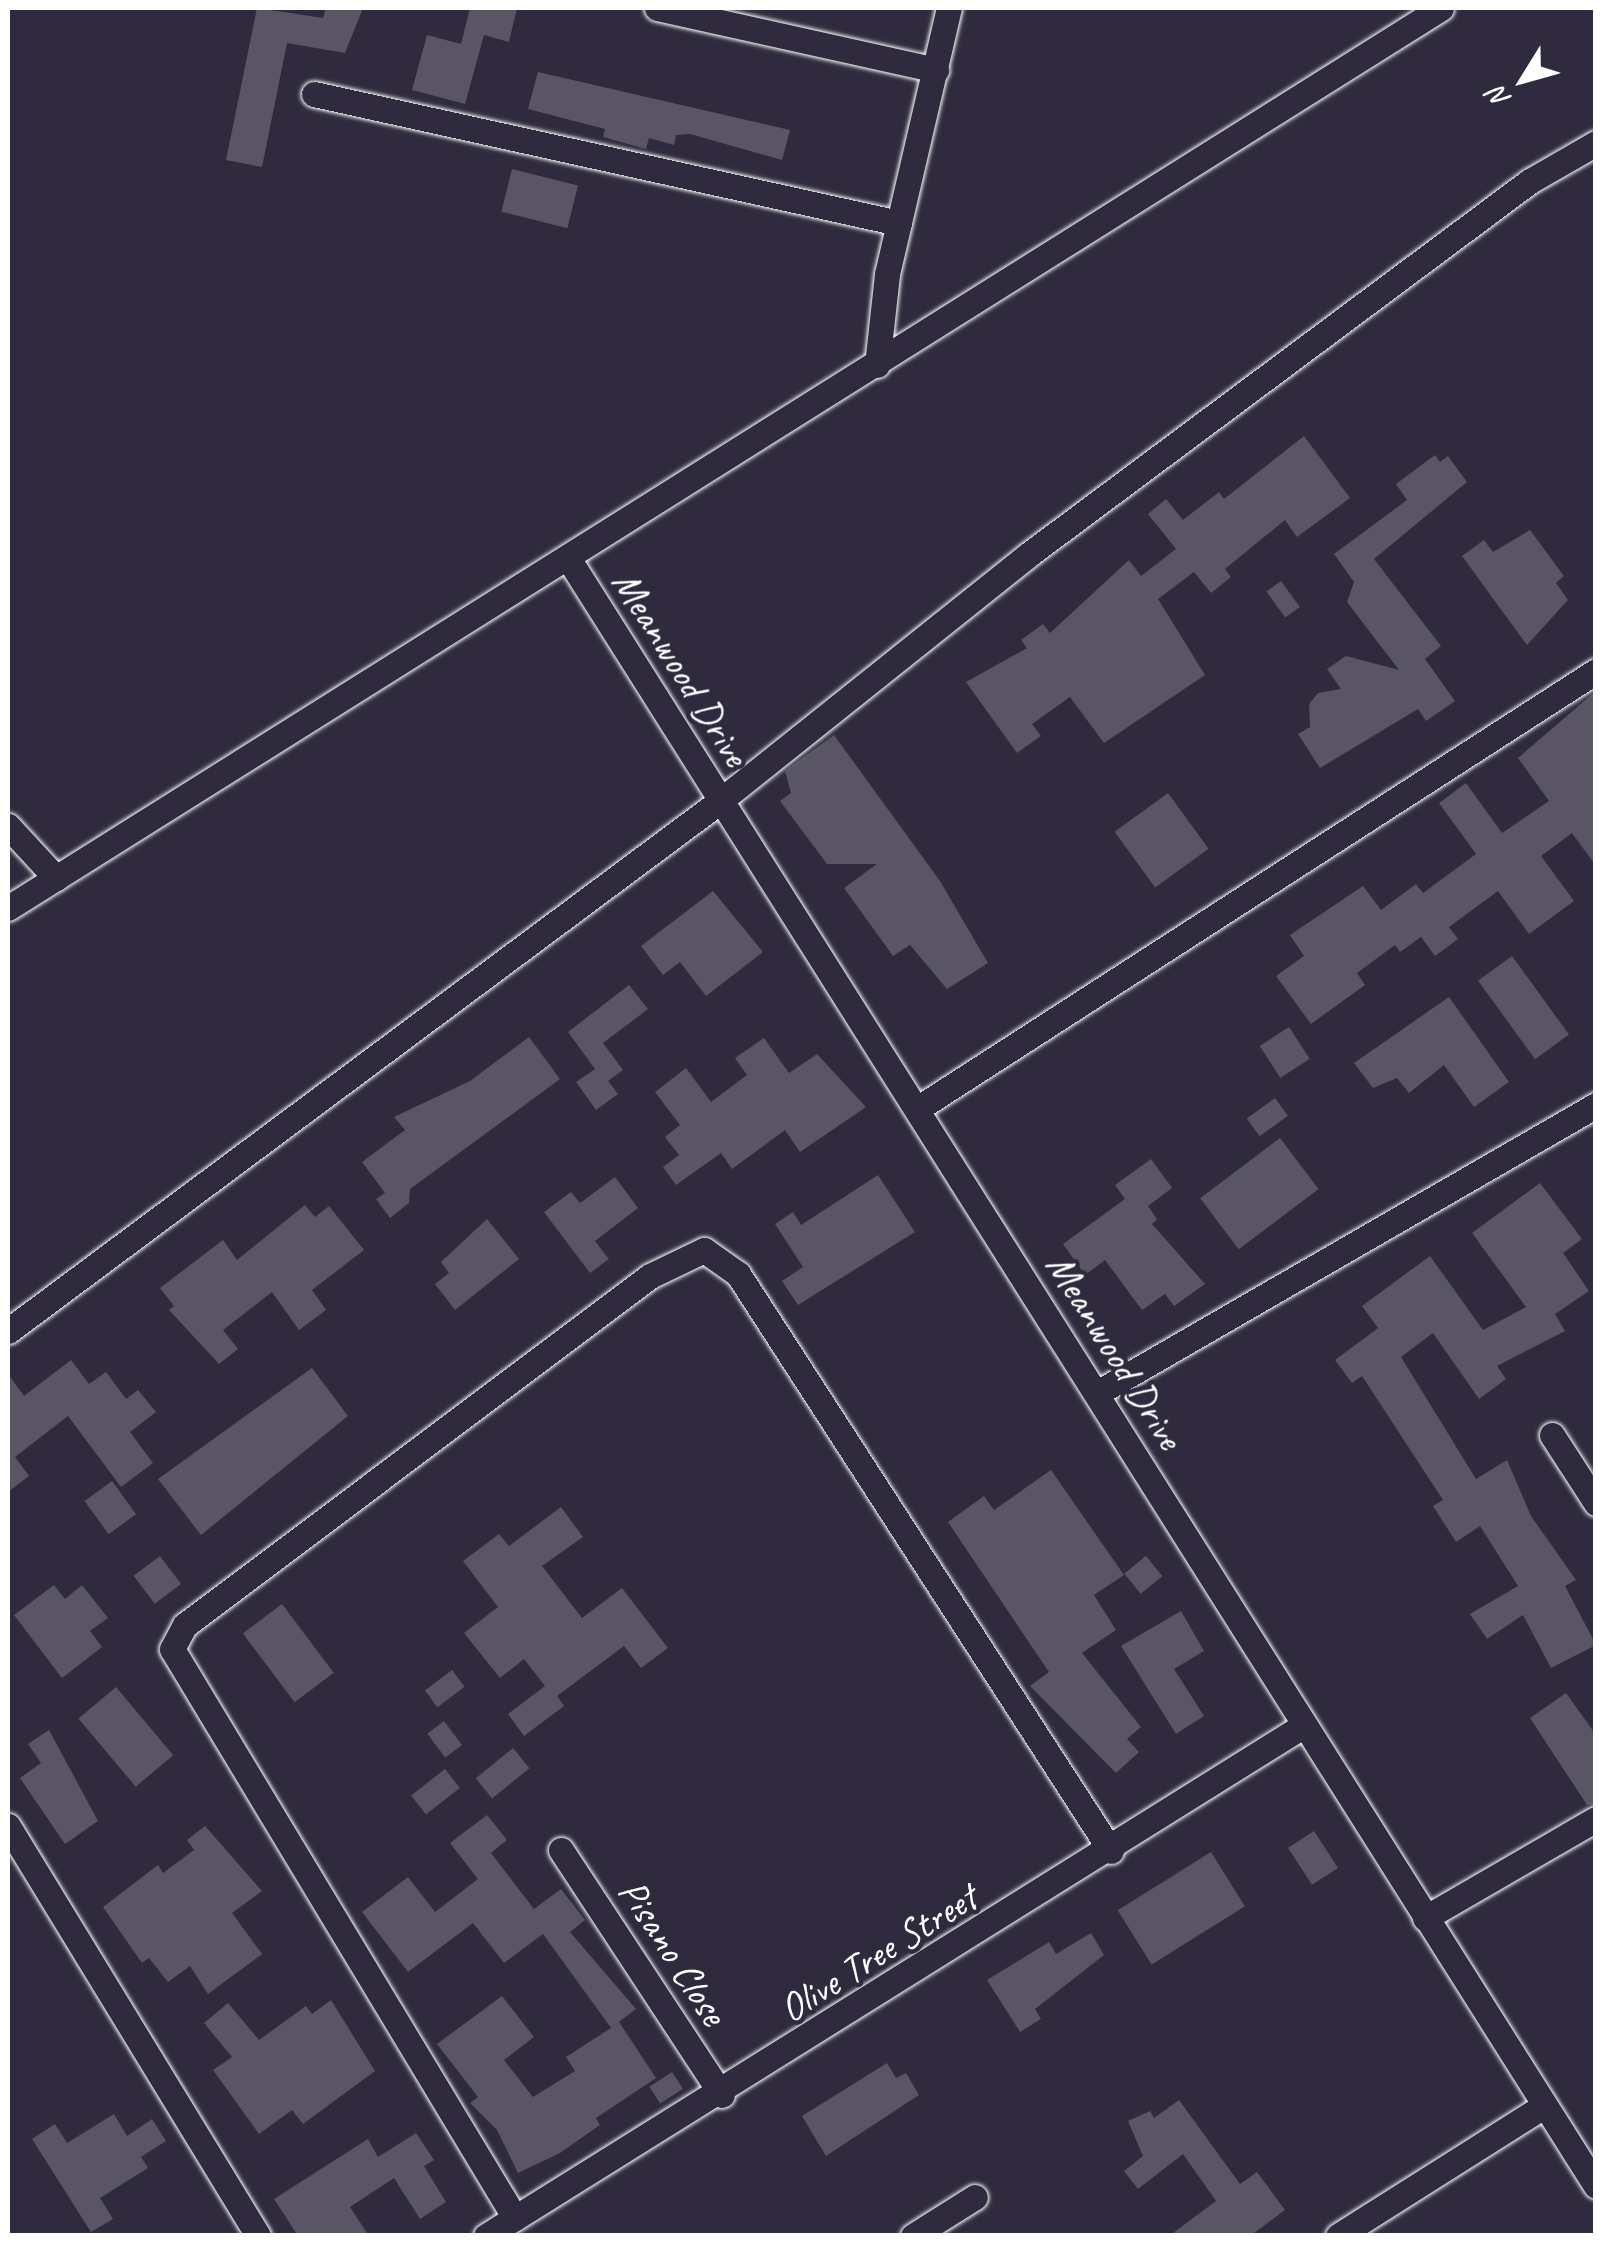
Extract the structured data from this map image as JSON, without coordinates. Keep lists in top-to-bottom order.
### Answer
{
  "streets": {
    "street": ["Meanwood Drive", "Pisano Close", "Olive Tree Street"]
  },
  "crossings": [
    ["Meanwood Drive", "Olive Tree Street"],
    ["Pisano Close", "Olive Tree Street"]
  ],
  "north": "bottom left"
}
